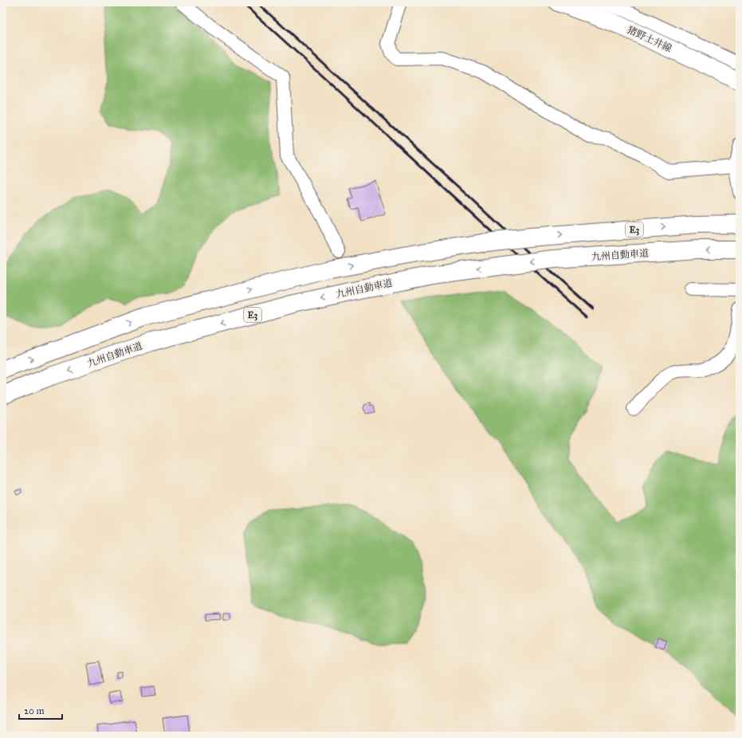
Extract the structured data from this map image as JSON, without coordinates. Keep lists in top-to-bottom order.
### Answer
{
  "streets": {
    "main road": ["猪野土井線", "E3", "九州自動車道"]
  },
  "scale_bar": "20 m"
}
